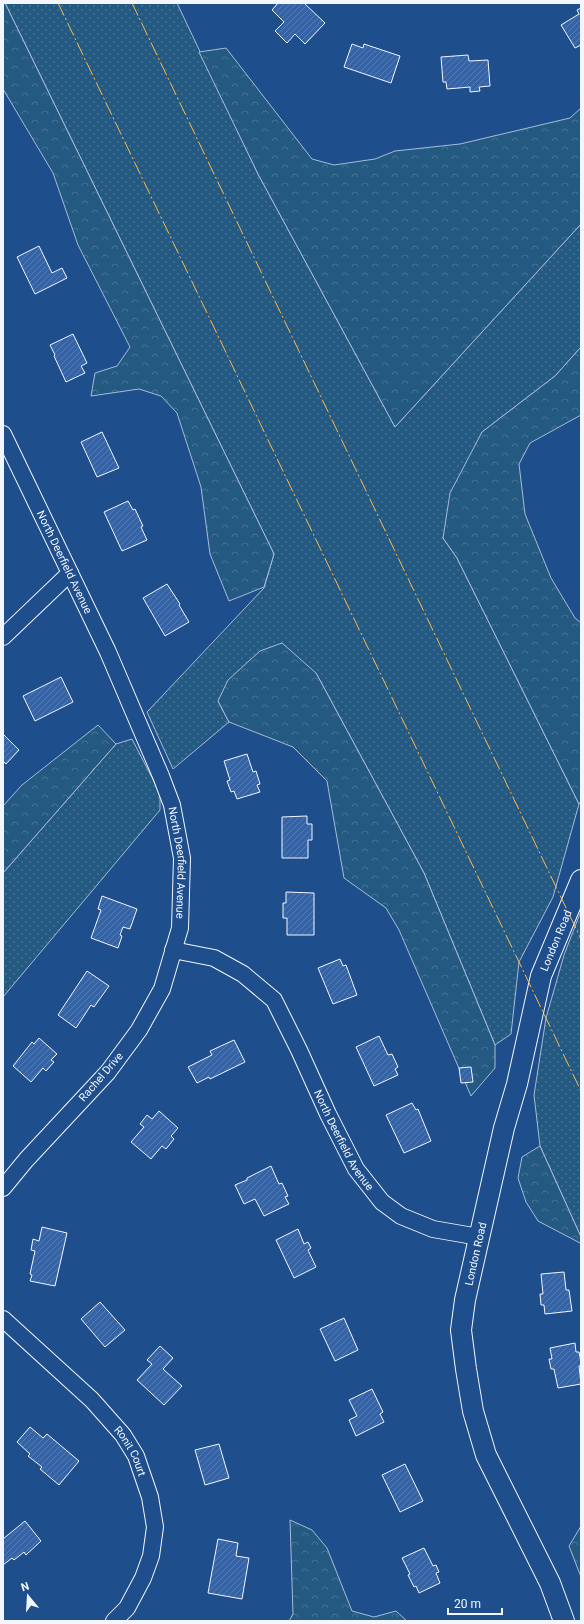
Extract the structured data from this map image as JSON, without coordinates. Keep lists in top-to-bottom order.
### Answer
{
  "streets": {
    "street": [
      "North Deerfield Avenue",
      "London Road",
      "Rachel Drive",
      "Ronit Court"
    ]
  },
  "crossings": [
    ["North Deerfield Avenue", "London Road"],
    ["North Deerfield Avenue", "Rachel Drive"]
  ],
  "scale_bar": "20 m",
  "north": "top"
}
